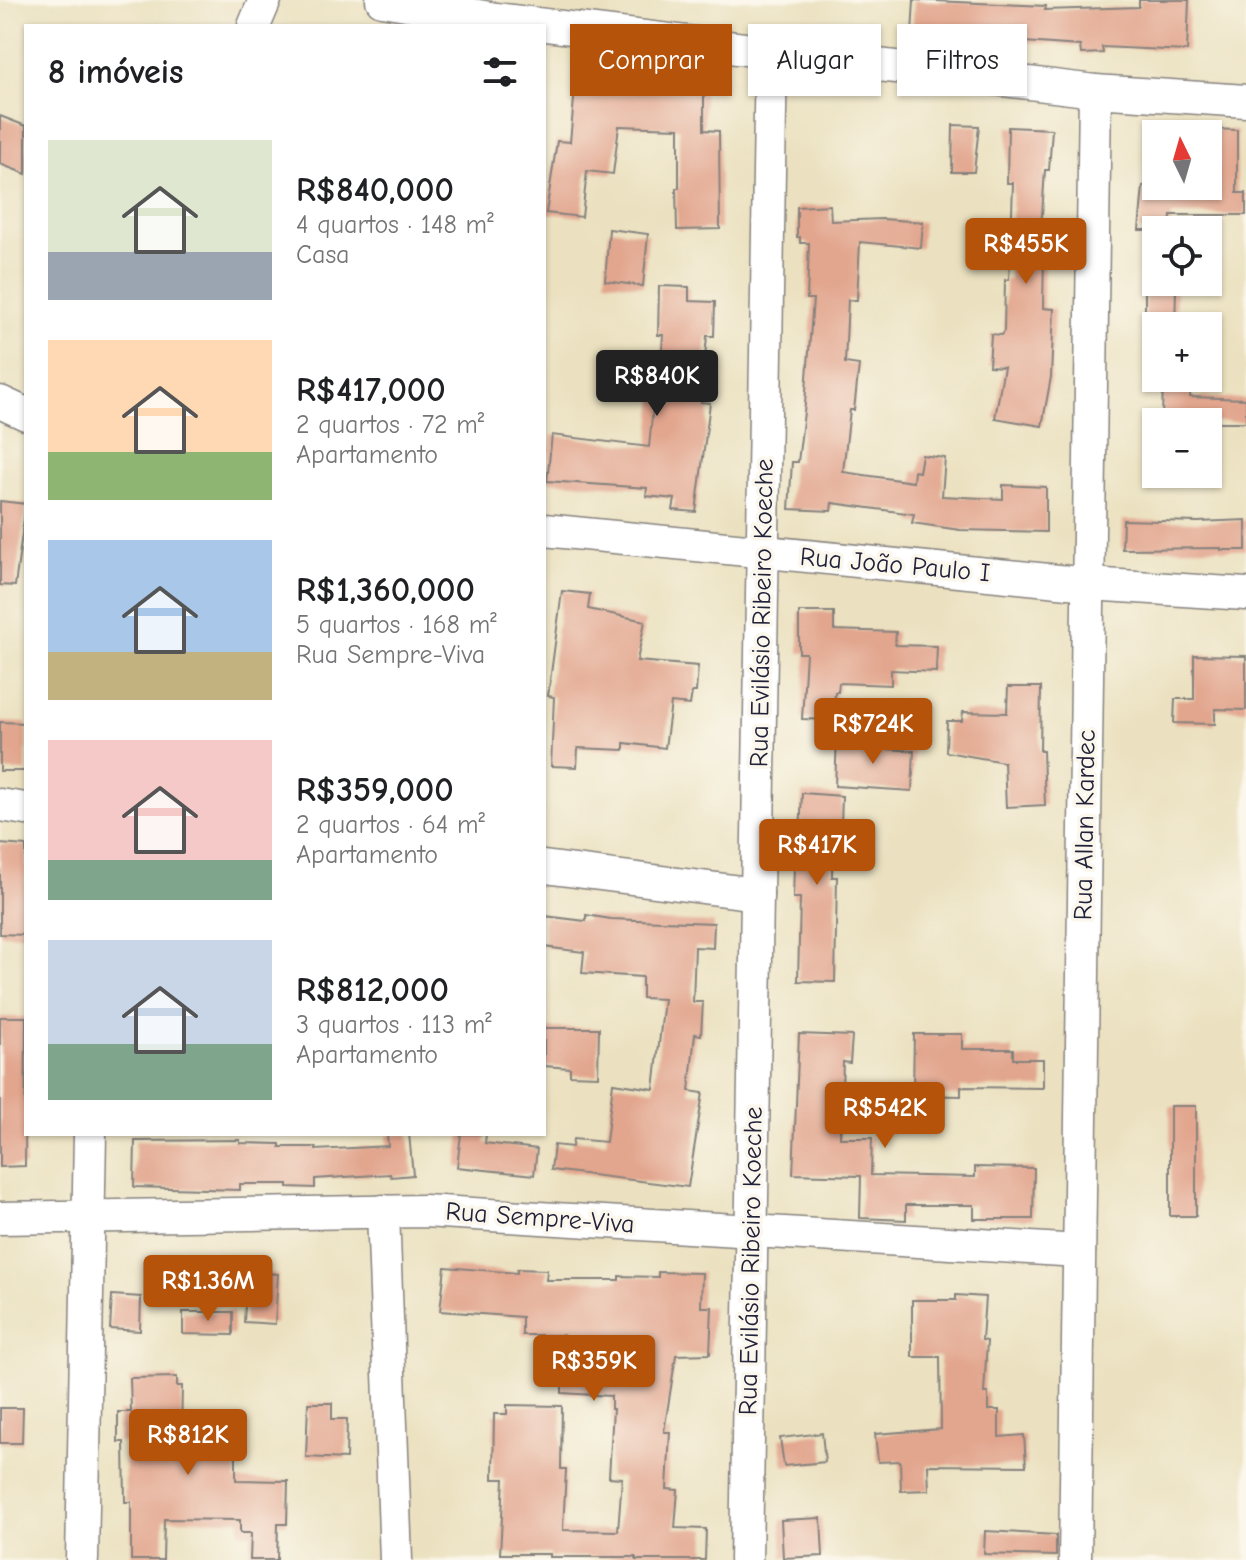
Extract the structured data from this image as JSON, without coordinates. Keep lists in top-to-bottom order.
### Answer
{
  "streets": {
    "street": [
      "Rua João Paulo I",
      "Rua Evilásio Ribeiro Koeche",
      "Rua Allan Kardec",
      "Rua Sempre-Viva"
    ]
  },
  "crossings": [
    ["Rua João Paulo I", "Rua Evilásio Ribeiro Koeche"],
    ["Rua João Paulo I", "Rua Allan Kardec"],
    ["Rua Evilásio Ribeiro Koeche", "Rua Sempre-Viva"],
    ["Rua Allan Kardec", "Rua Sempre-Viva"]
  ],
  "north": "top",
  "page": {
    "chip": ["Comprar", "Alugar", "Filtros"],
    "heading": "8 imóveis",
    "map_buttons": ["+", "−"],
    "list": [
      {
        "name": "R$840,000",
        "note": "4 quartos · 148 m² · Casa"
      },
      {
        "name": "R$417,000",
        "note": "2 quartos · 72 m² · Apartamento"
      },
      {
        "name": "R$1,360,000",
        "note": "5 quartos · 168 m² · Rua Sempre-Viva"
      },
      {
        "name": "R$359,000",
        "note": "2 quartos · 64 m² · Apartamento"
      },
      {
        "name": "R$812,000",
        "note": "3 quartos · 113 m² · Apartamento"
      }
    ],
    "price": [
      "R$455K",
      "R$840K",
      "R$724K",
      "R$417K",
      "R$542K",
      "R$1.36M",
      "R$359K",
      "R$812K"
    ]
  }
}
